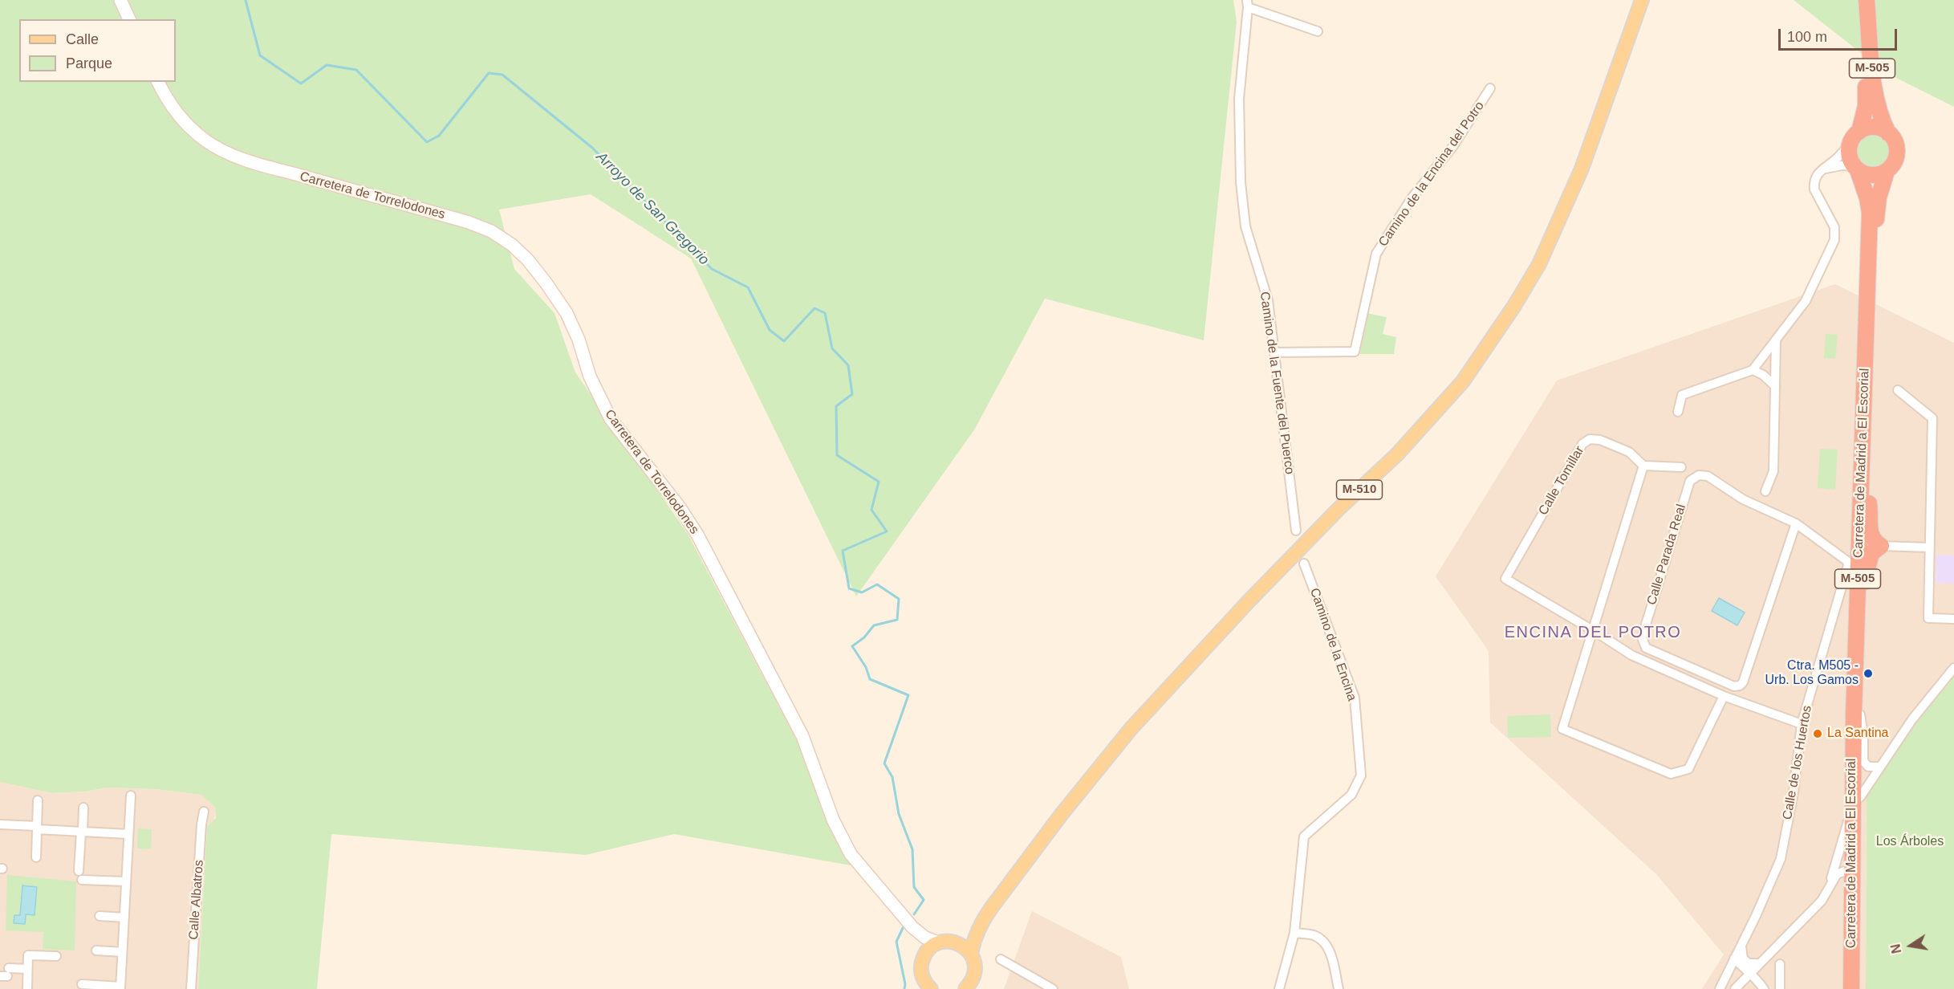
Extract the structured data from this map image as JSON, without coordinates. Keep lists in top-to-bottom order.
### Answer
{
  "streets": {
    "highway": ["M-505", "Carretera de Madrid a El Escorial"],
    "main road": ["Carretera de Torrelodones", "M-510"],
    "street": [
      "Camino de la Encina del Potro",
      "Camino de la Fuente del Puerco",
      "Calle Tomillar",
      "Calle Parada Real",
      "Camino de la Encina",
      "Calle de los Huertos",
      "Calle Albatros"
    ]
  },
  "crossings": [
    ["M-505", "Carretera de Madrid a El Escorial"],
    ["Camino de la Encina del Potro", "Camino de la Fuente del Puerco"],
    ["Calle Parada Real", "Calle de los Huertos"]
  ],
  "districts": ["ENCINA DEL POTRO"],
  "water": ["Arroyo de San Gregorio"],
  "parks": ["Los Árboles"],
  "places": ["Ctra. M505 - Urb. Los Gamos", "La Santina"],
  "legend": ["Calle", "Parque"],
  "scale_bar": "100 m",
  "north": "left"
}
